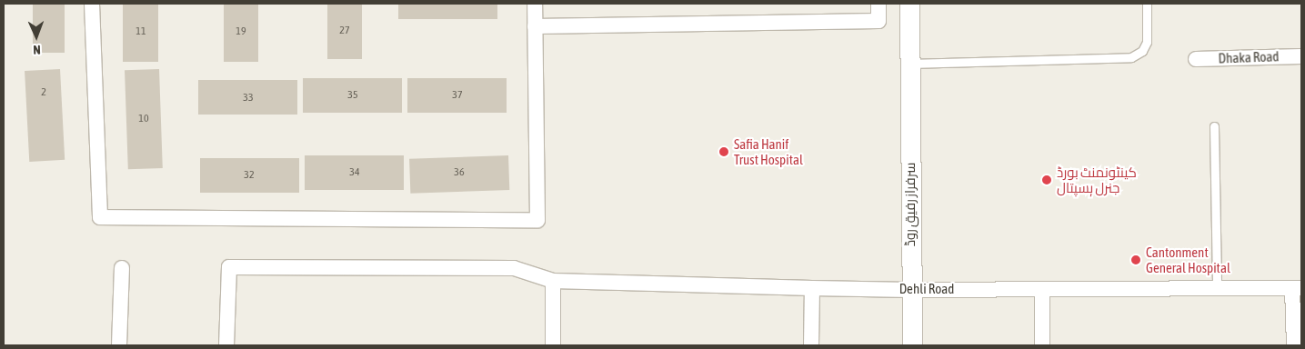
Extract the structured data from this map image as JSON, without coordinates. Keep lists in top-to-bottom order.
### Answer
{
  "streets": {
    "street": ["Dhaka Road", "سرفراز رفیق روڈ", "Dehli Road"]
  },
  "crossings": [
    ["سرفراز رفیق روڈ", "Dehli Road"]
  ],
  "places": ["Safia Hanif Trust Hospital", "کینٹونمنٹ بورڈ جنرل ہسپتال", "Cantonment General Hospital"],
  "house_numbers": [
    "27",
    "11",
    "19",
    "2",
    "35",
    "37",
    "33",
    "10",
    "34",
    "36",
    "32"
  ],
  "north": "bottom"
}
